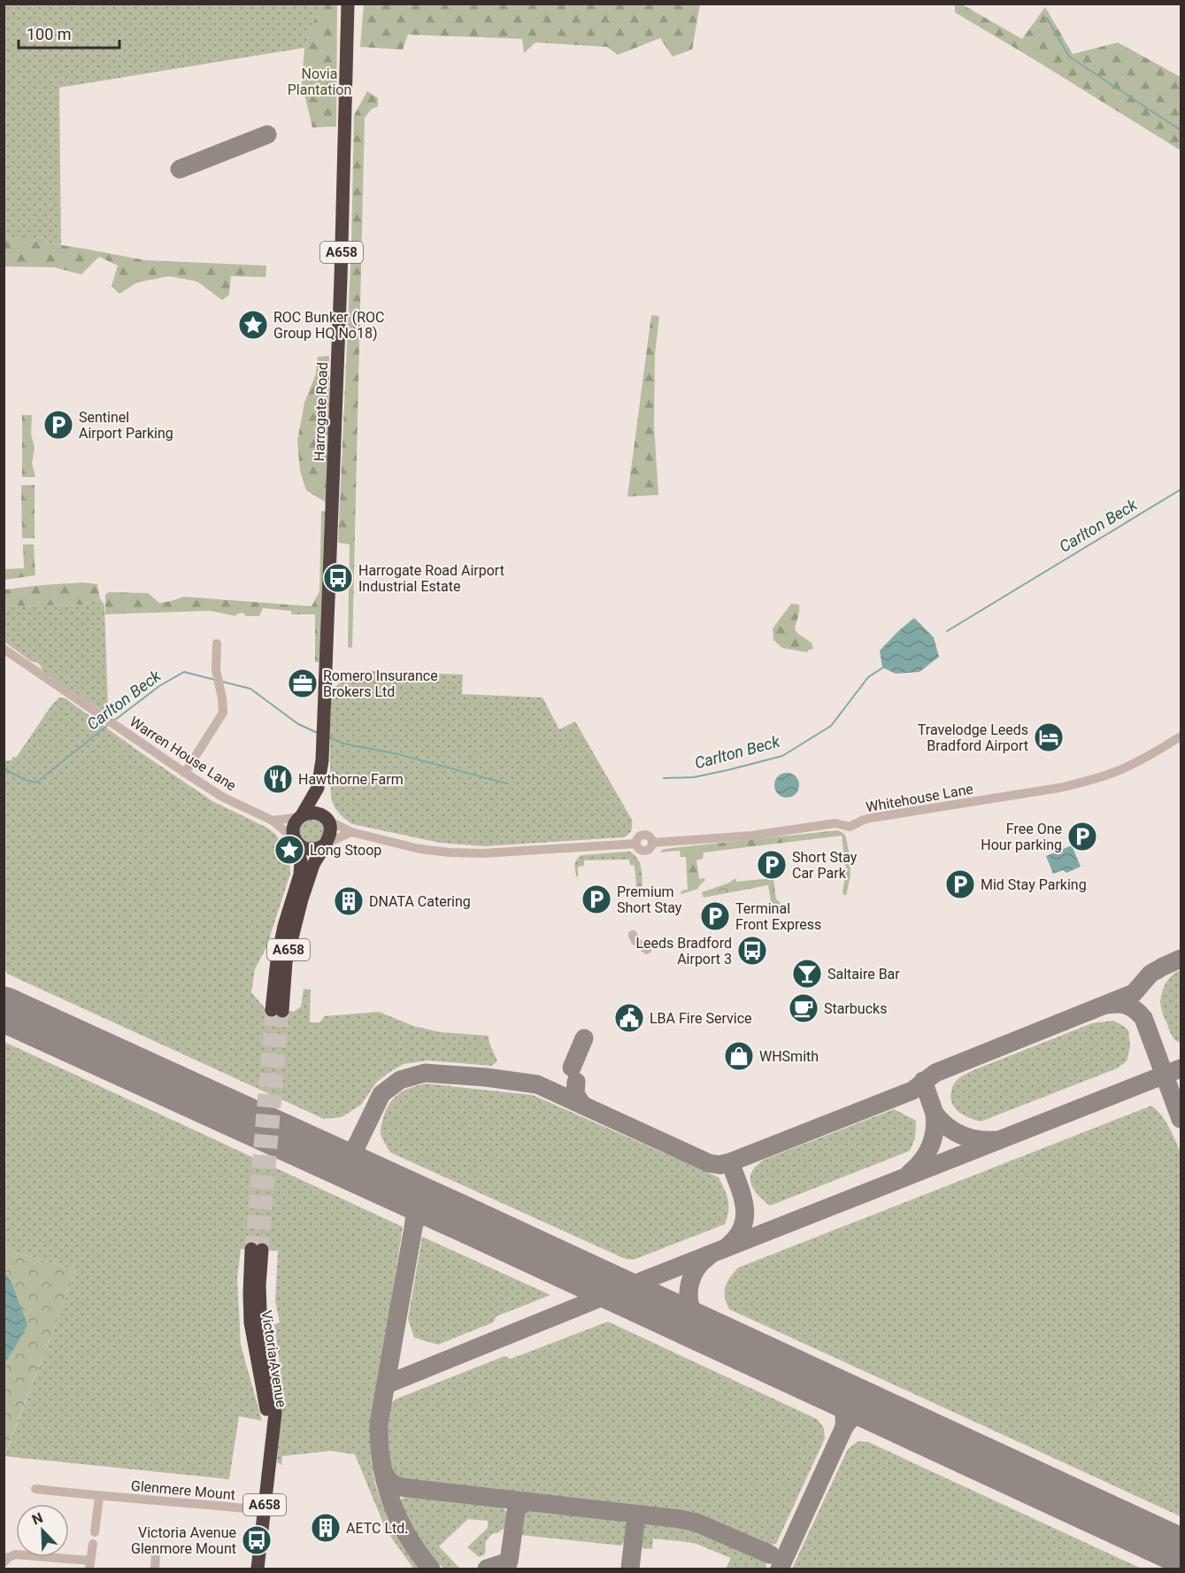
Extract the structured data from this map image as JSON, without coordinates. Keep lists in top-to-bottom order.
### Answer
{
  "streets": {
    "highway": ["A658", "Harrogate Road", "Victoria Avenue"],
    "street": ["Warren House Lane", "Whitehouse Lane", "Glenmere Mount"]
  },
  "crossings": [
    ["A658", "Harrogate Road"],
    ["A658", "Warren House Lane"],
    ["Harrogate Road", "Warren House Lane"],
    ["Victoria Avenue", "Glenmere Mount"]
  ],
  "water": ["Carlton Beck"],
  "parks": ["Novia Plantation"],
  "places": {
    "place": ["ROC Bunker (ROC Group HQ No18)", "Long Stoop"],
    "parking": [
      "Sentinel Airport Parking",
      "Free One Hour parking",
      "Short Stay Car Park",
      "Mid Stay Parking",
      "Premium Short Stay",
      "Terminal Front Express"
    ],
    "bus stop": ["Harrogate Road Airport Industrial Estate", "Leeds Bradford Airport 3", "Victoria Avenue Glenmore Mount"],
    "office": ["Romero Insurance Brokers Ltd"],
    "hotel": ["Travelodge Leeds Bradford Airport"],
    "restaurant": ["Hawthorne Farm"],
    "building": ["DNATA Catering", "AETC Ltd."],
    "bar": ["Saltaire Bar"],
    "cafe": ["Starbucks"],
    "public building": ["LBA Fire Service"],
    "shop": ["WHSmith"]
  },
  "scale_bar": "100 m",
  "north": "top left"
}
